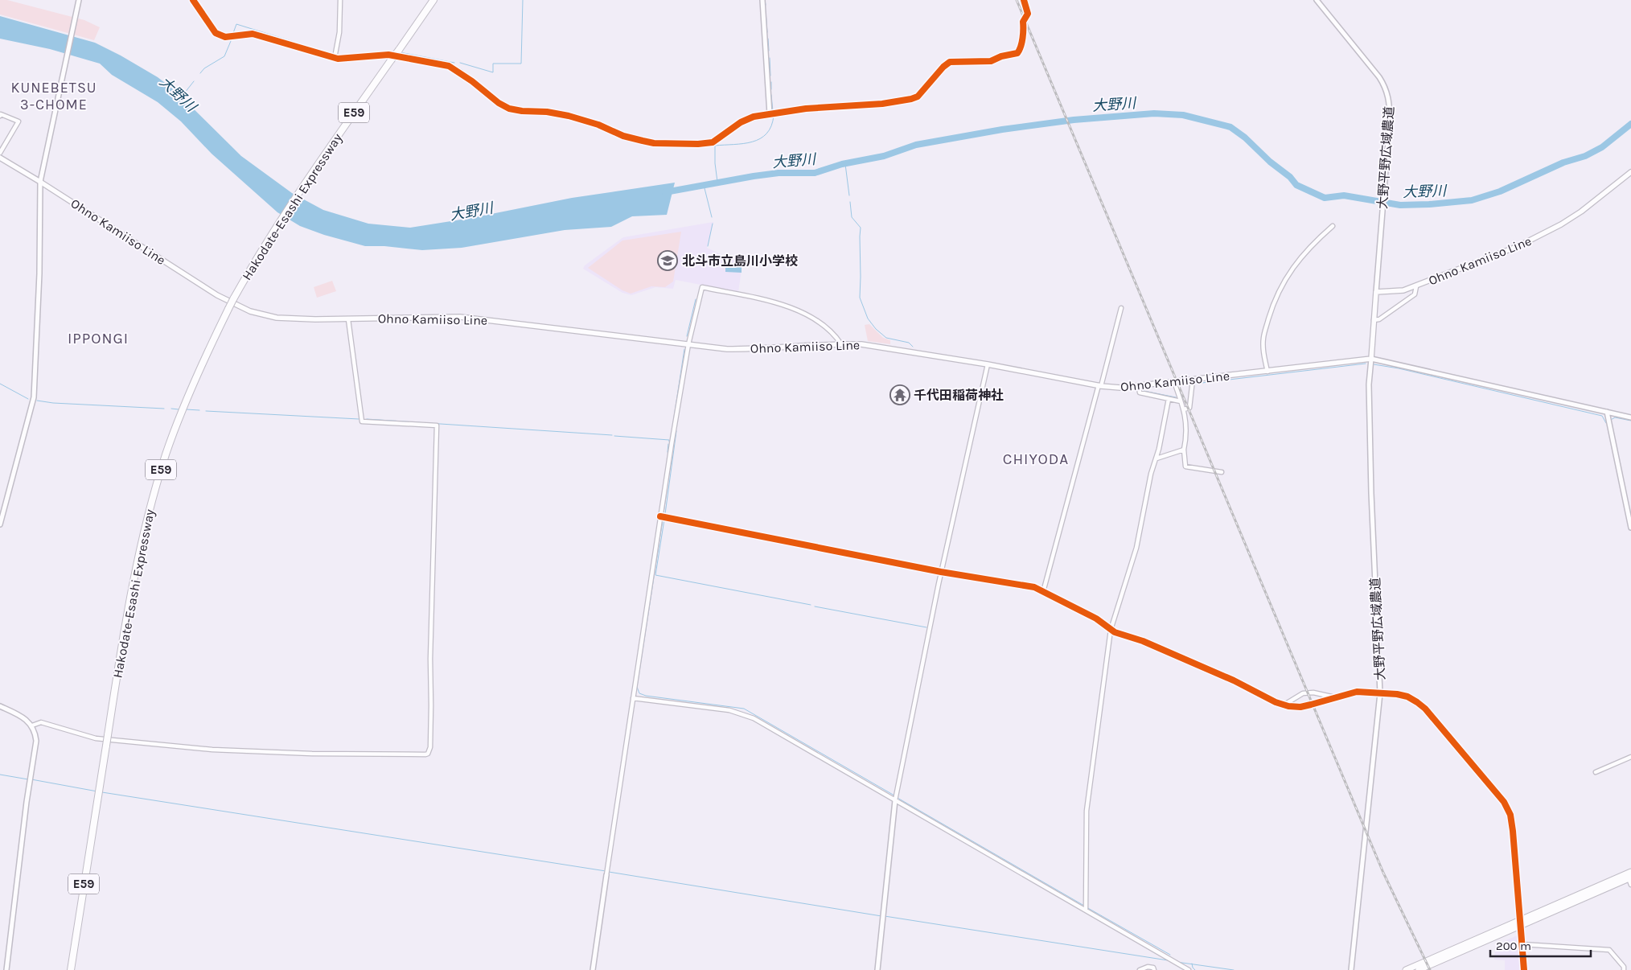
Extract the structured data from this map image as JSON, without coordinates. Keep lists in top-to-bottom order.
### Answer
{
  "streets": {
    "highway": ["E59", "Hakodate-Esashi Expressway"],
    "main road": ["Ohno Kamiiso Line"],
    "street": ["大野平野広域農道"]
  },
  "crossings": [
    ["大野平野広域農道", "Ohno Kamiiso Line"]
  ],
  "districts": ["KUNEBETSU 3-CHOME", "IPPONGI", "CHIYODA"],
  "water": ["大野川"],
  "places": {
    "school or university": ["北斗市立島川小学校"],
    "temple": ["千代田稲荷神社"]
  },
  "scale_bar": "200 m"
}
